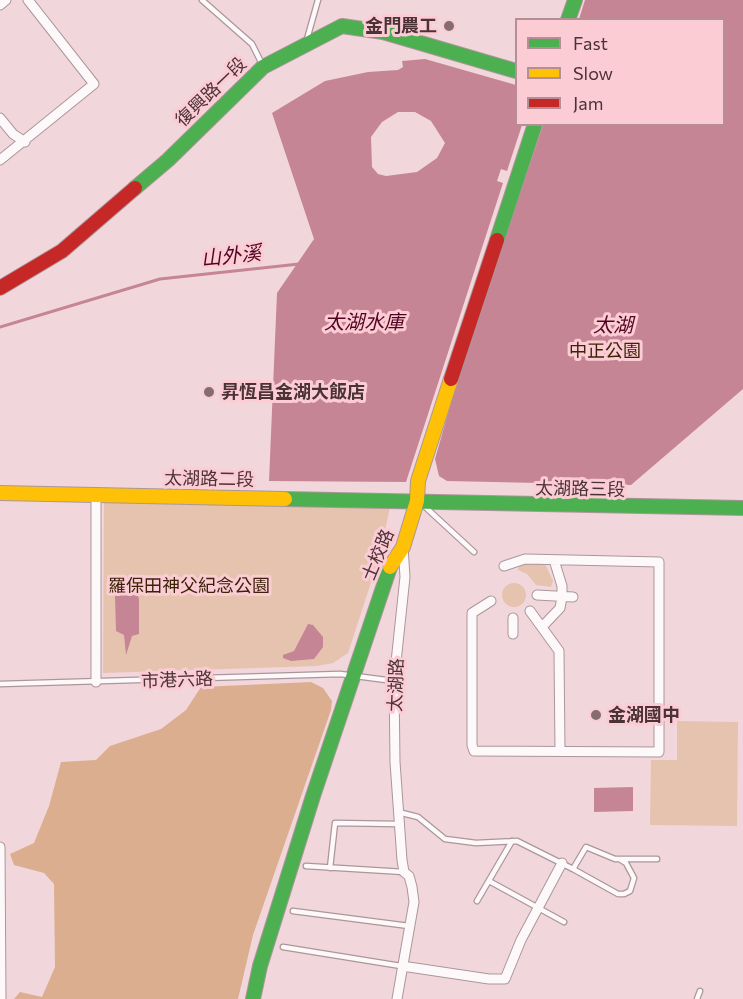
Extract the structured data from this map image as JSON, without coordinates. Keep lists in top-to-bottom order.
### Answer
{
  "streets": {
    "street": [
      "復興路一段",
      "太湖路二段",
      "太湖路三段",
      "士校路",
      "太湖路"
    ],
    "lane": ["市港六路"]
  },
  "crossings": [
    ["太湖路二段", "太湖路三段"],
    ["太湖路二段", "士校路"],
    ["太湖路三段", "士校路"],
    ["士校路", "市港六路"],
    ["士校路", "太湖路"],
    ["市港六路", "太湖路"]
  ],
  "water": ["山外溪", "太湖水庫", "太湖"],
  "parks": ["中正公園", "羅保田神父紀念公園"],
  "places": ["金門農工", "昇恆昌金湖大飯店", "金湖國中"],
  "legend": ["Fast", "Slow", "Jam"]
}
